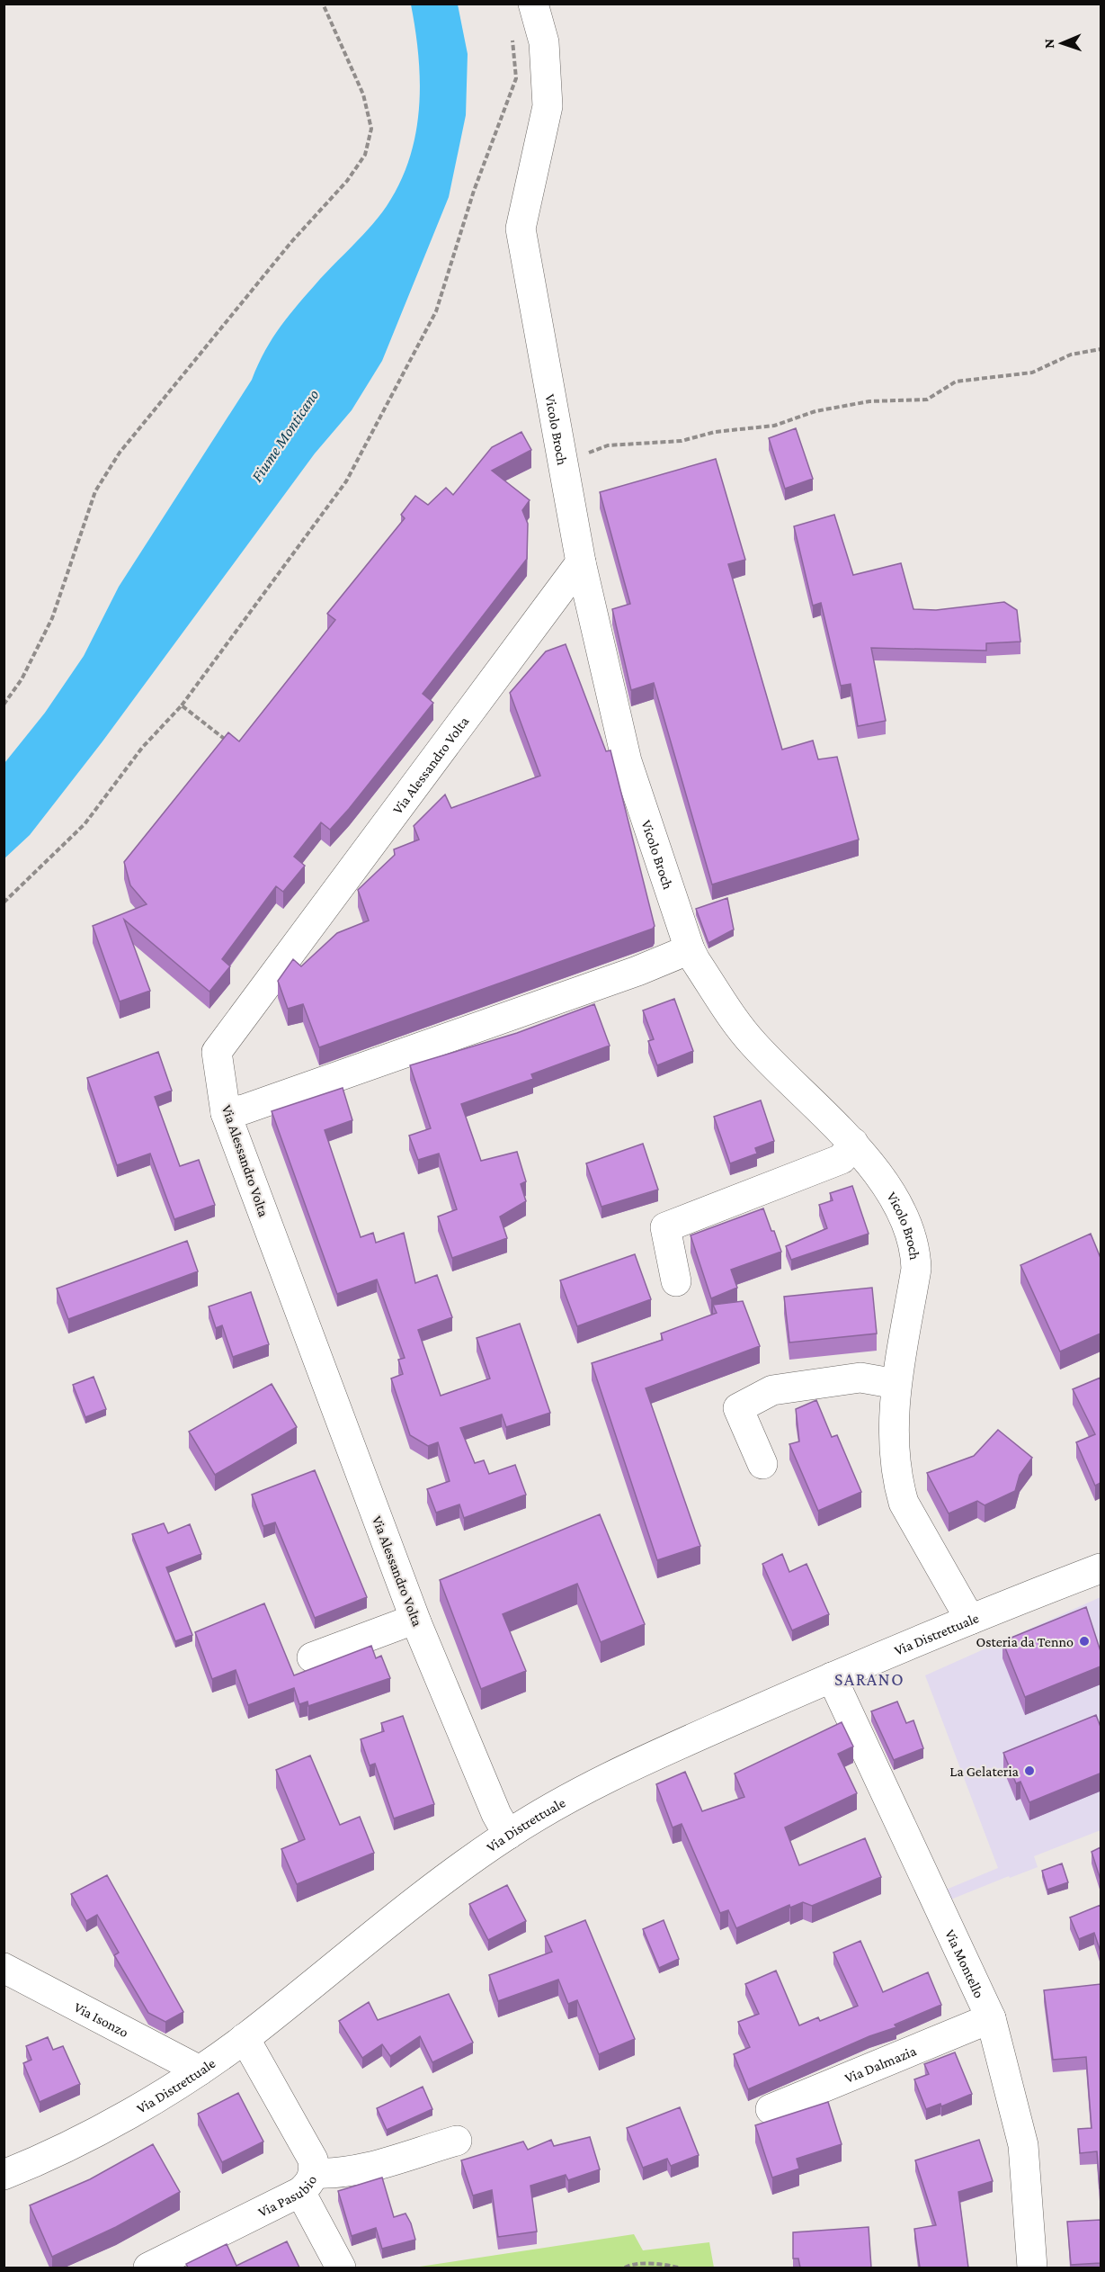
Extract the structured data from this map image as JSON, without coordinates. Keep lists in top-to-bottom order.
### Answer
{
  "streets": {
    "street": [
      "Vicolo Broch",
      "Via Alessandro Volta",
      "Via Distrettuale",
      "Via Montello",
      "Via Isonzo",
      "Via Dalmazia",
      "Via Pasubio"
    ]
  },
  "crossings": [
    ["Vicolo Broch", "Via Alessandro Volta"],
    ["Vicolo Broch", "Via Distrettuale"],
    ["Via Alessandro Volta", "Via Distrettuale"],
    ["Via Distrettuale", "Via Montello"],
    ["Via Distrettuale", "Via Isonzo"],
    ["Via Distrettuale", "Via Pasubio"],
    ["Via Montello", "Via Dalmazia"]
  ],
  "districts": ["SARANO"],
  "water": ["Fiume Monticano"],
  "places": ["Osteria da Tenno", "La Gelateria"],
  "north": "left"
}
